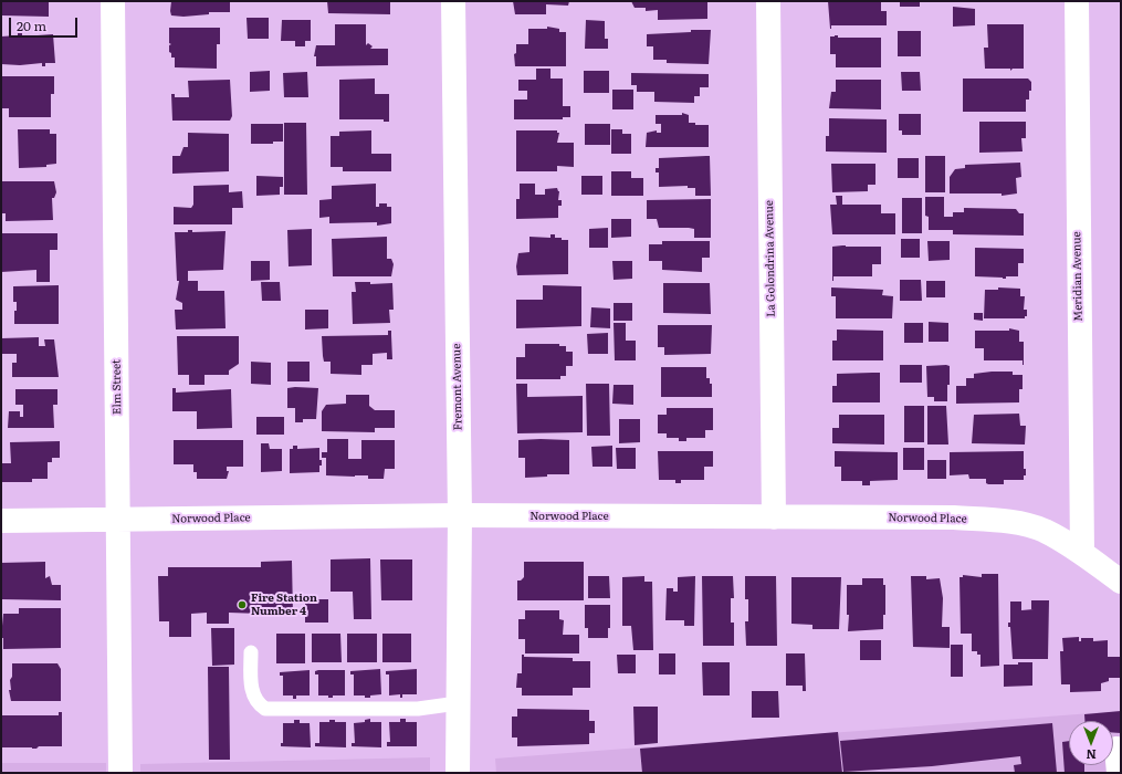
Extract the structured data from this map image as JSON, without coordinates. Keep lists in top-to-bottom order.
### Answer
{
  "streets": {
    "street": [
      "La Golondrina Avenue",
      "Meridian Avenue",
      "Elm Street",
      "Fremont Avenue",
      "Norwood Place"
    ]
  },
  "crossings": [
    ["La Golondrina Avenue", "Norwood Place"],
    ["Meridian Avenue", "Norwood Place"],
    ["Elm Street", "Norwood Place"],
    ["Fremont Avenue", "Norwood Place"]
  ],
  "places": ["Fire Station Number 4"],
  "scale_bar": "20 m",
  "north": "bottom"
}
